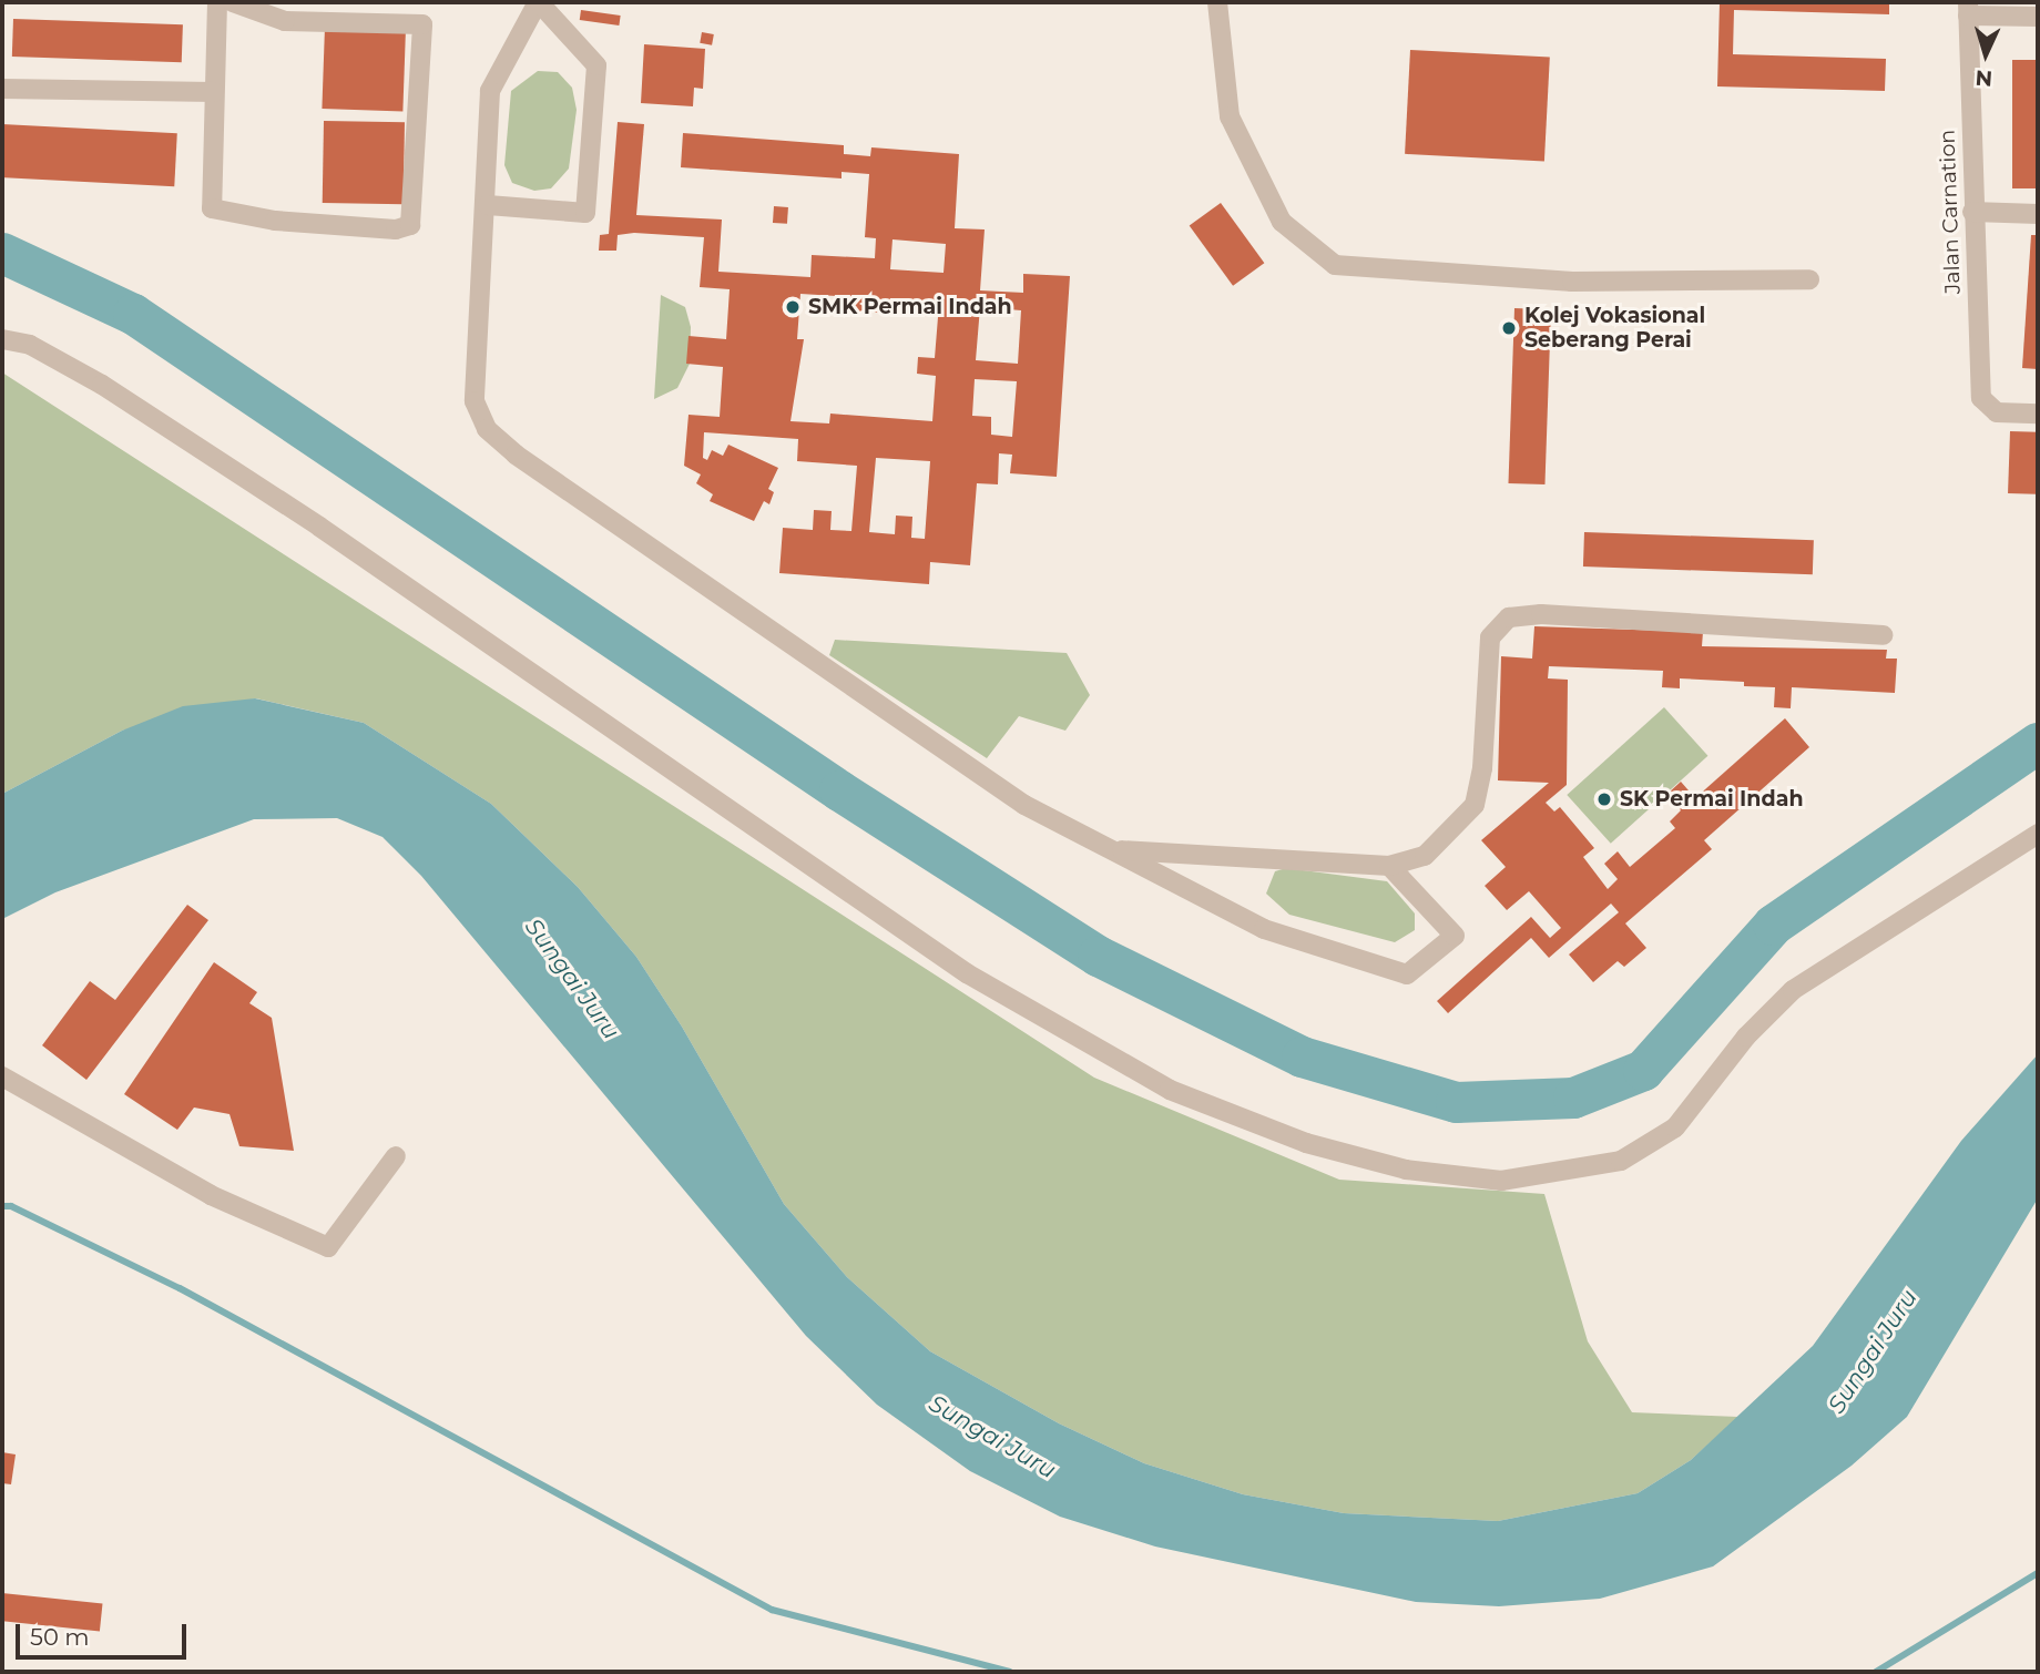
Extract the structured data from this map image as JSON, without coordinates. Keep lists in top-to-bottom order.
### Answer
{
  "streets": {
    "street": ["Jalan Carnation"]
  },
  "water": ["Sungai Juru"],
  "places": ["SMK Permai Indah", "Kolej Vokasional Seberang Perai", "SK Permai Indah"],
  "scale_bar": "50 m",
  "north": "bottom"
}
